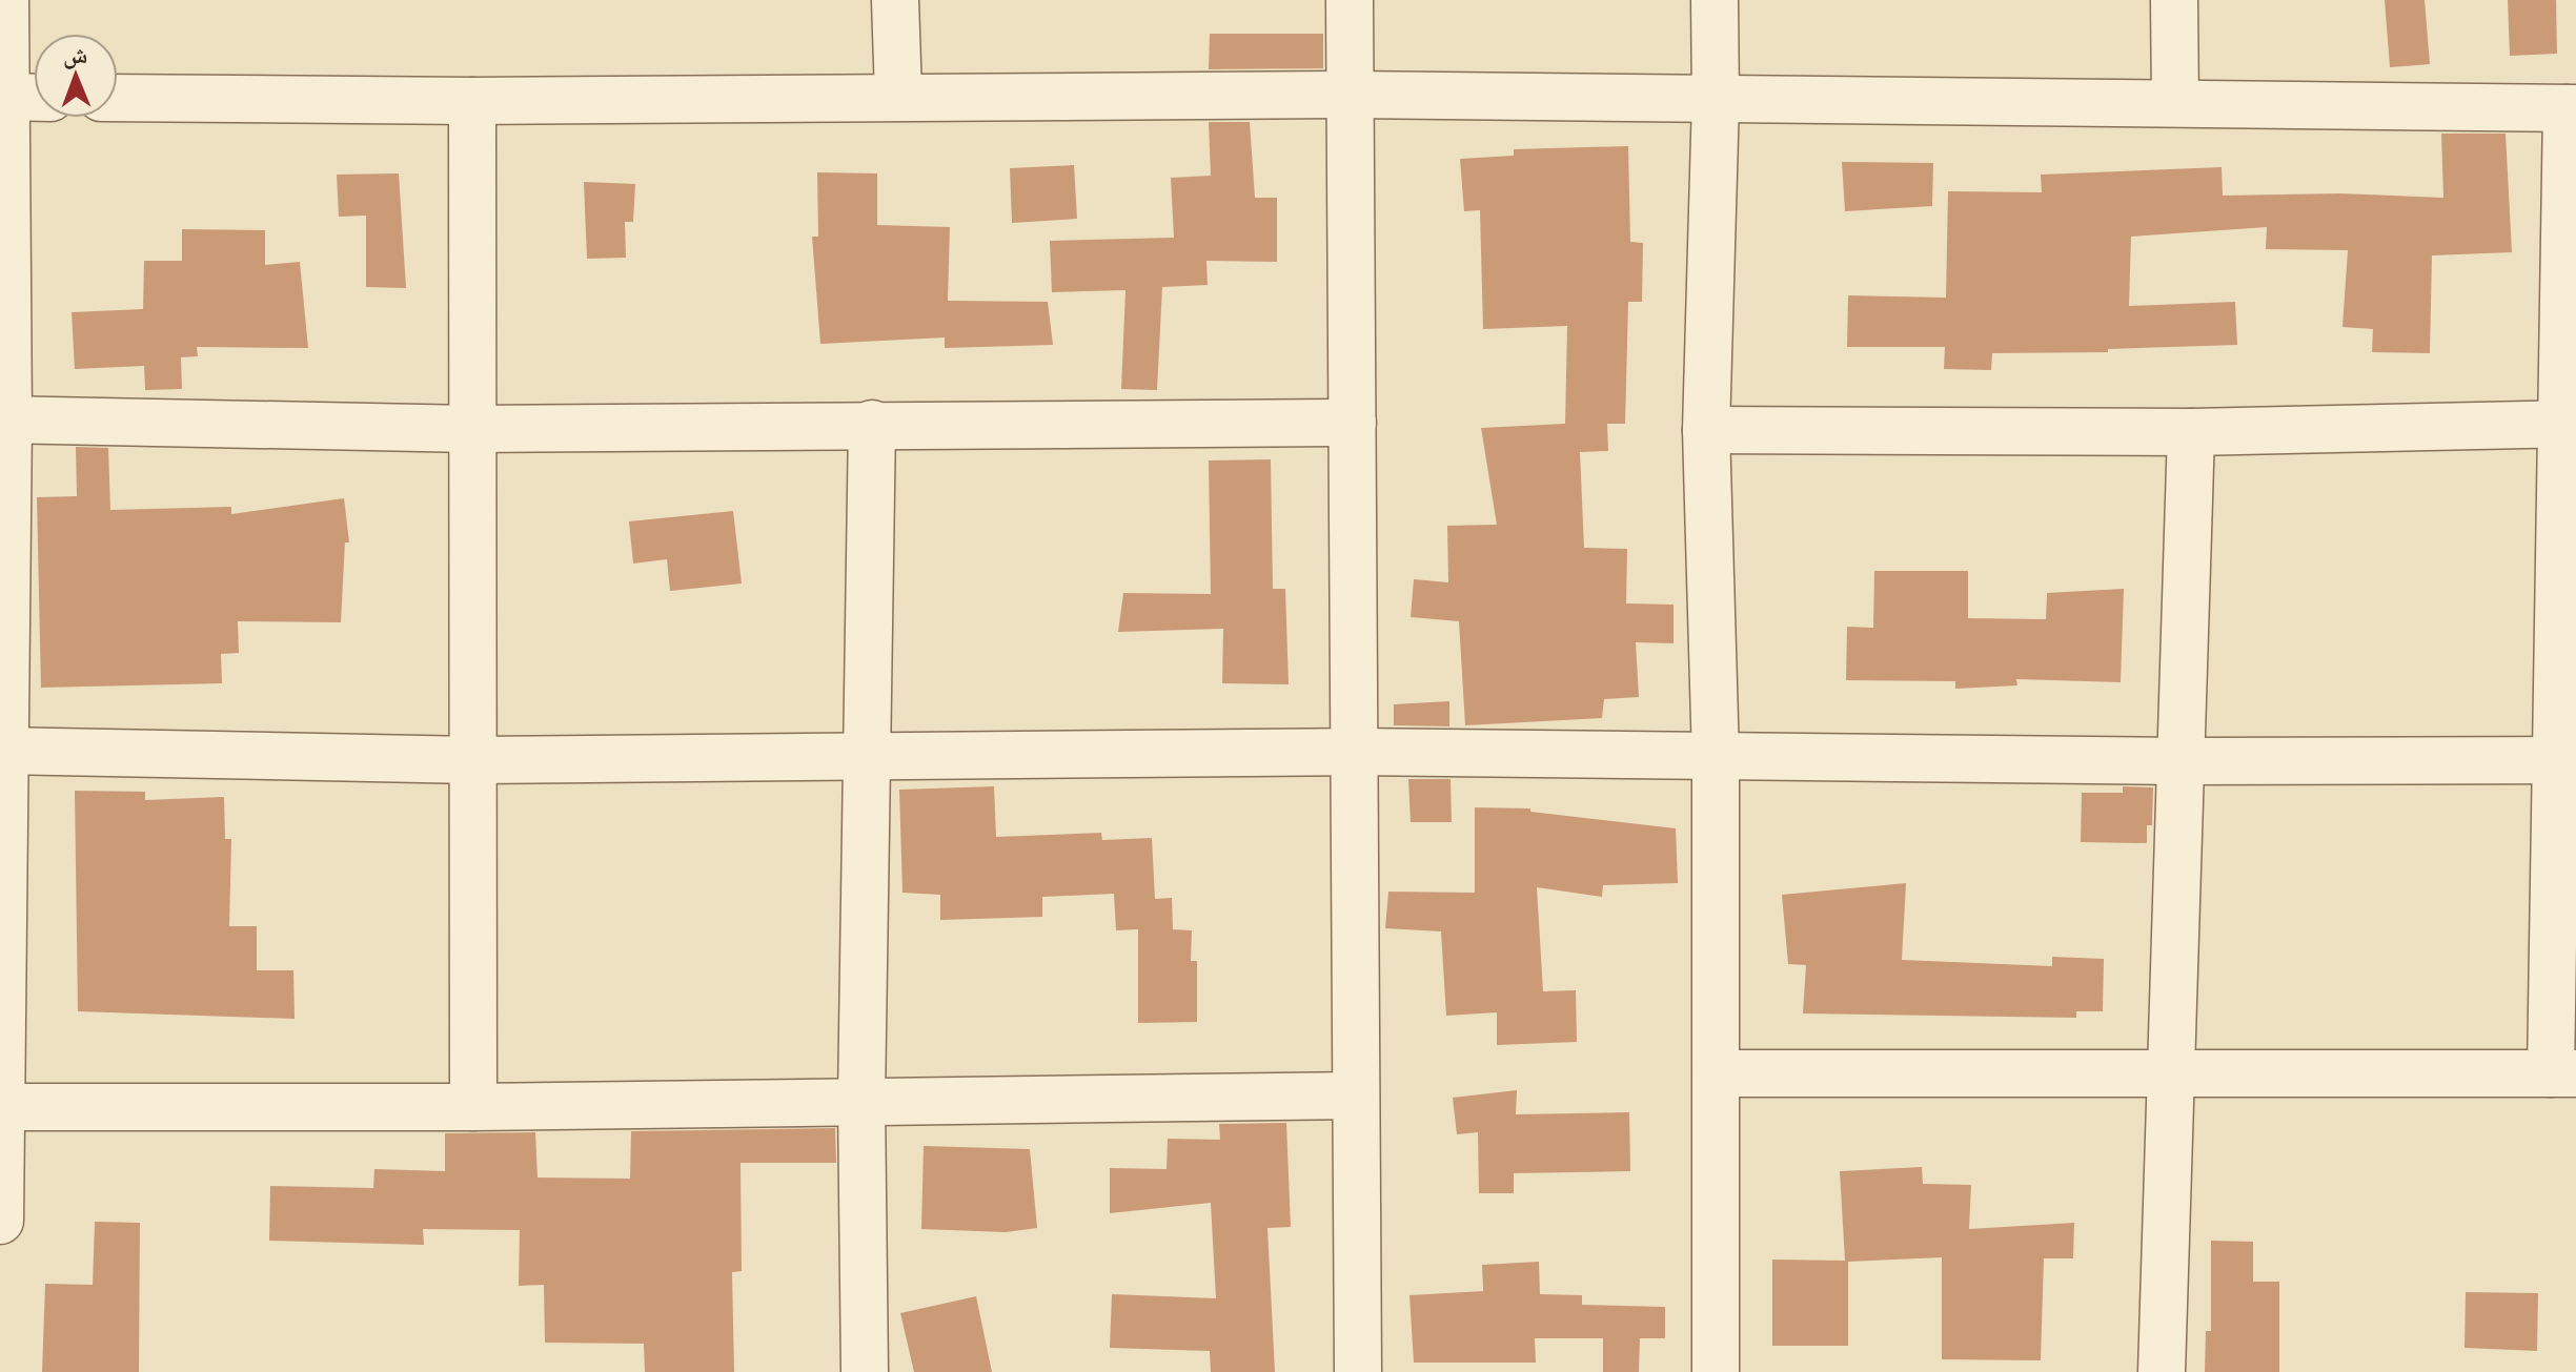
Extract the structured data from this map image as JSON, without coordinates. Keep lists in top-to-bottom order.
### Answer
{
  "north": "top"
}
